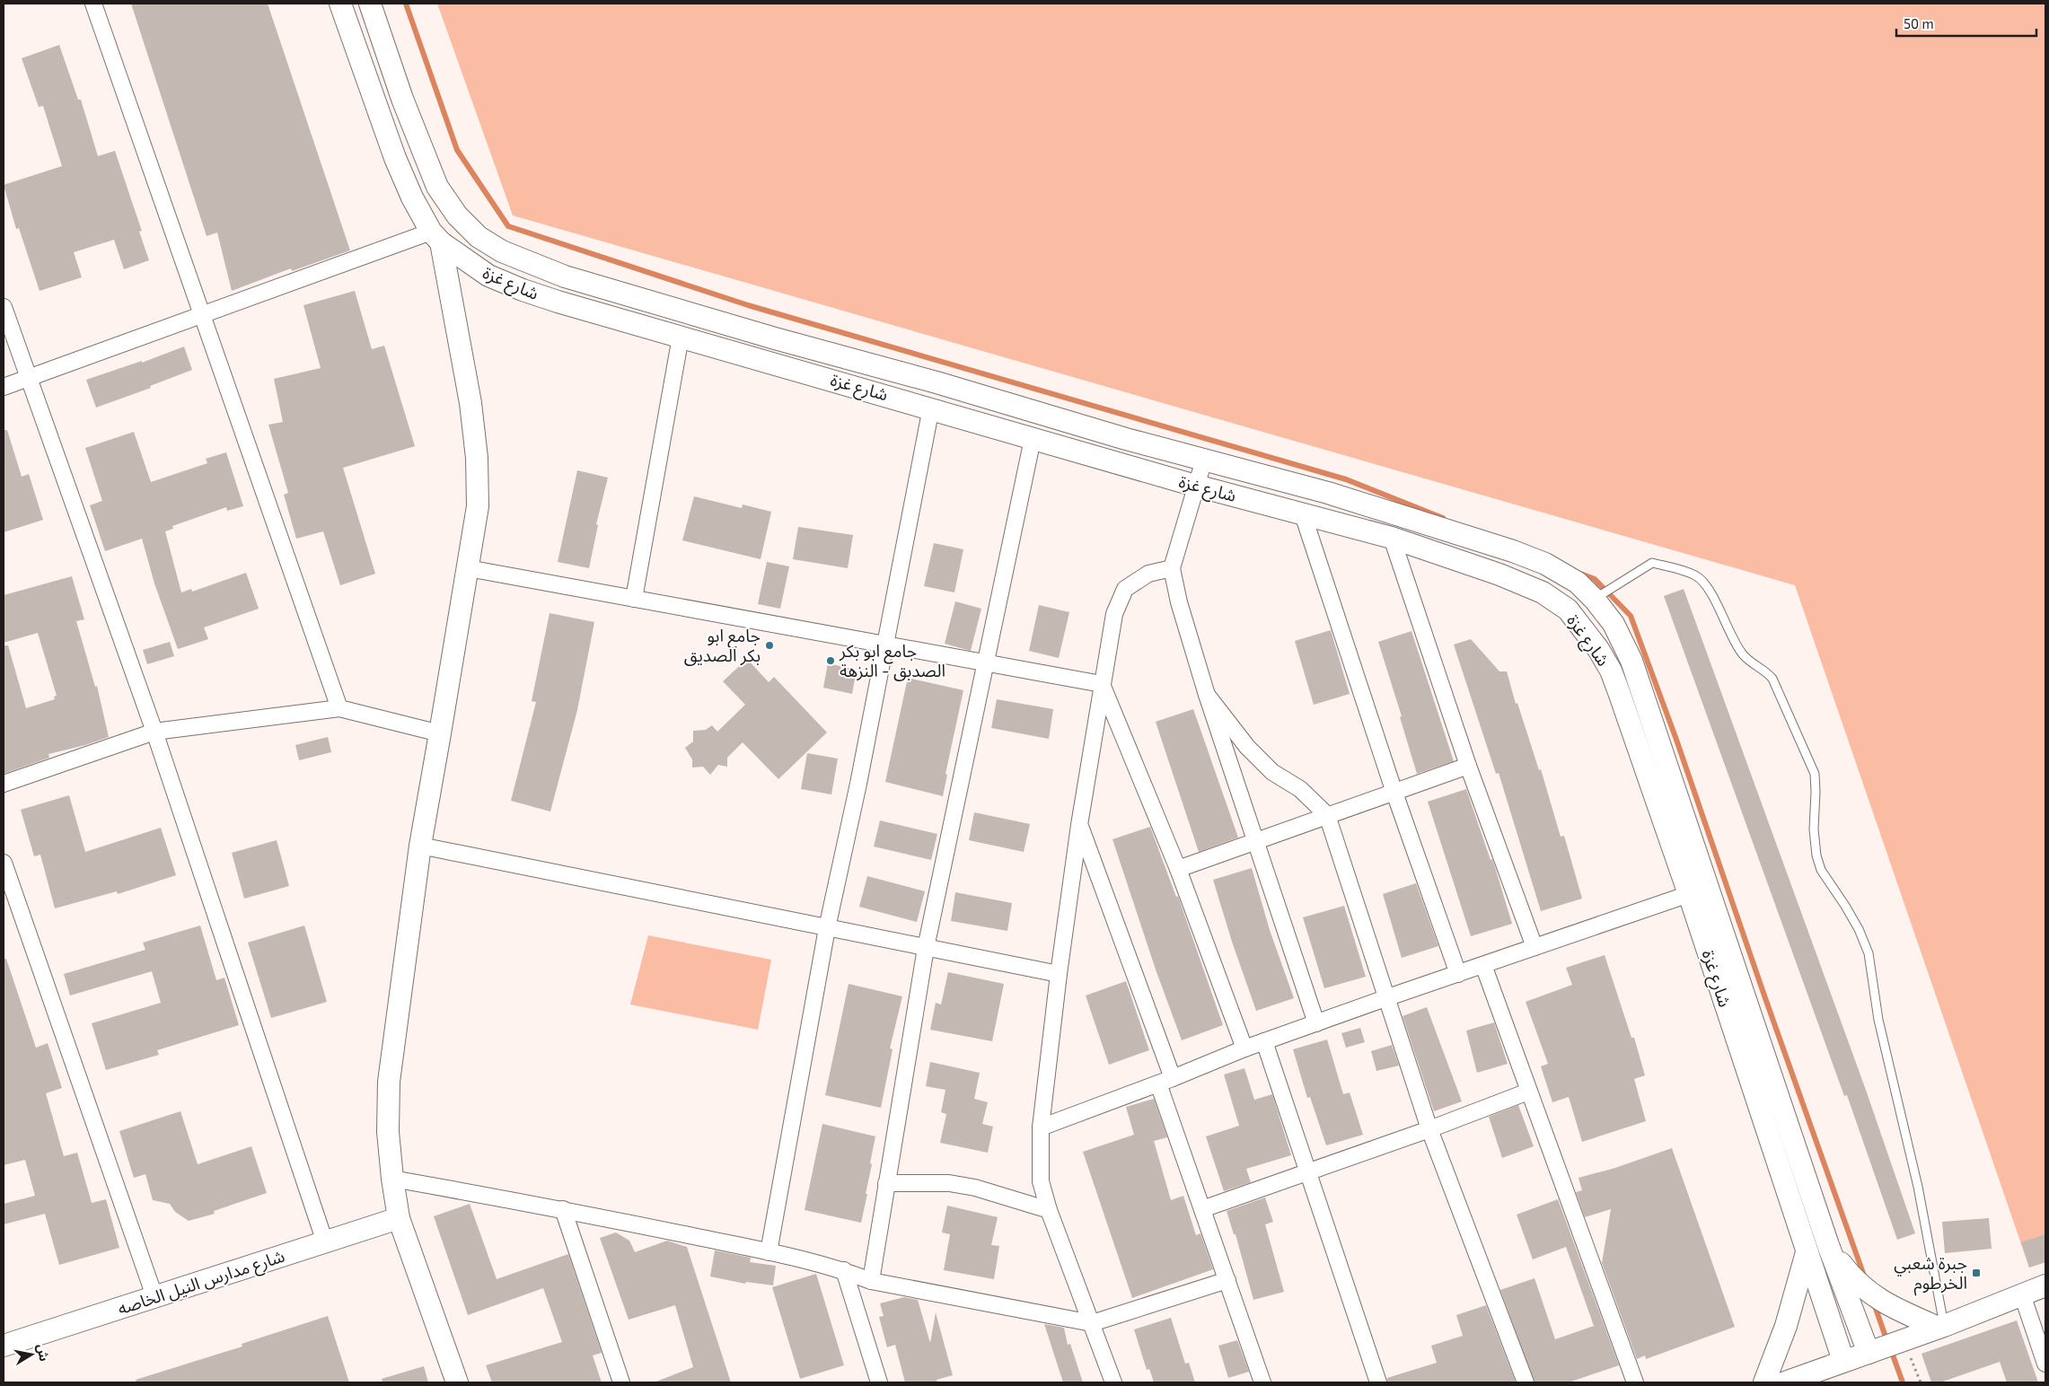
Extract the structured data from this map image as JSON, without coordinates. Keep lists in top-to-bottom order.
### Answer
{
  "streets": {
    "main road": ["شارع غزة", "شارع مدارس النيل الخاصه"]
  },
  "places": {
    "other": ["جامع ابو بكر الصديق", "جامع ابو بكر الصدبق - النزهة"],
    "transit": ["جبرة شعبي الخرطوم"]
  },
  "scale_bar": "50 m",
  "north": "right"
}
